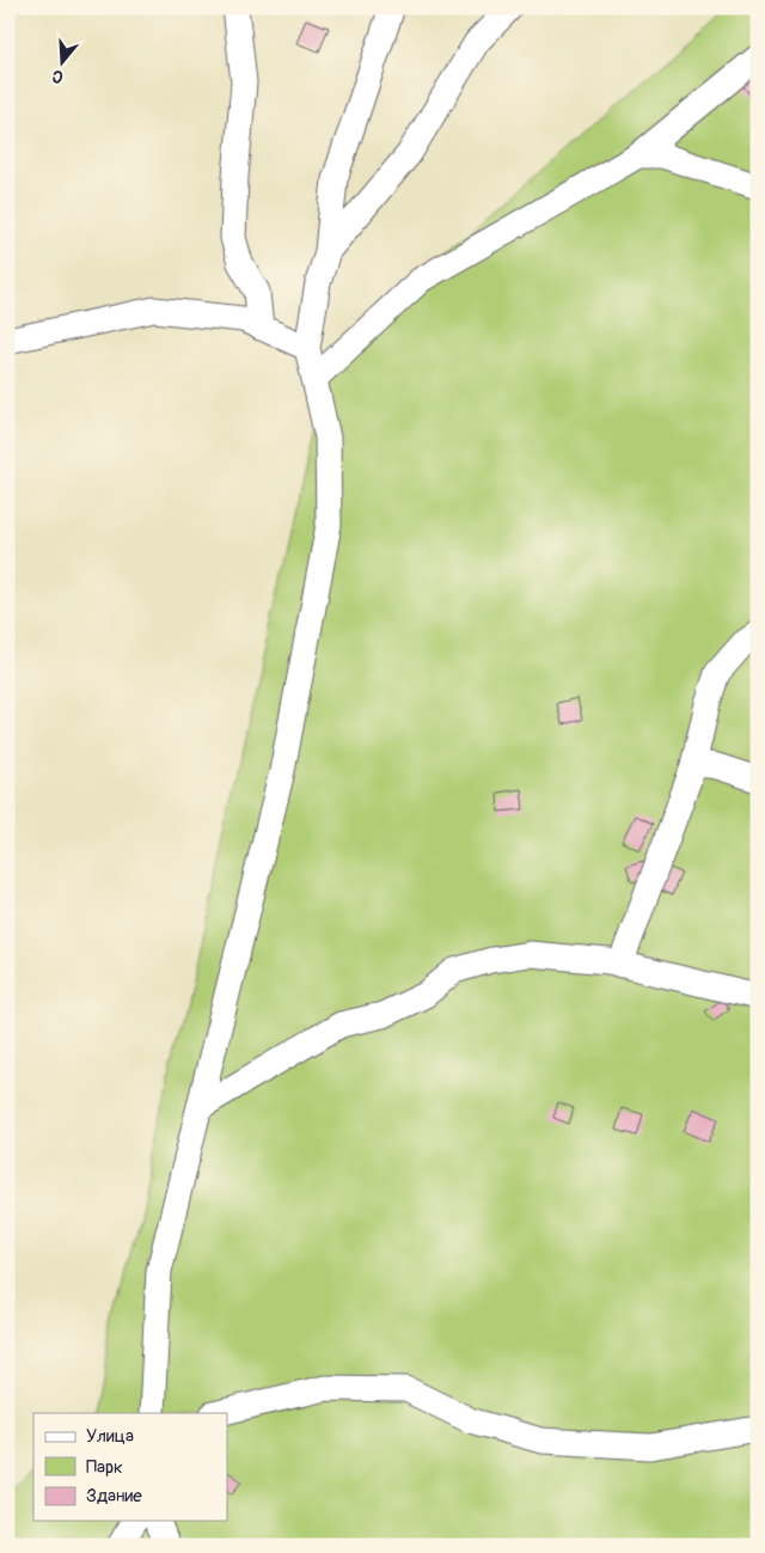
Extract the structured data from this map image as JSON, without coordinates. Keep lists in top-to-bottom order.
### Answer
{
  "legend": ["Улица", "Парк", "Здание"],
  "north": "bottom"
}
